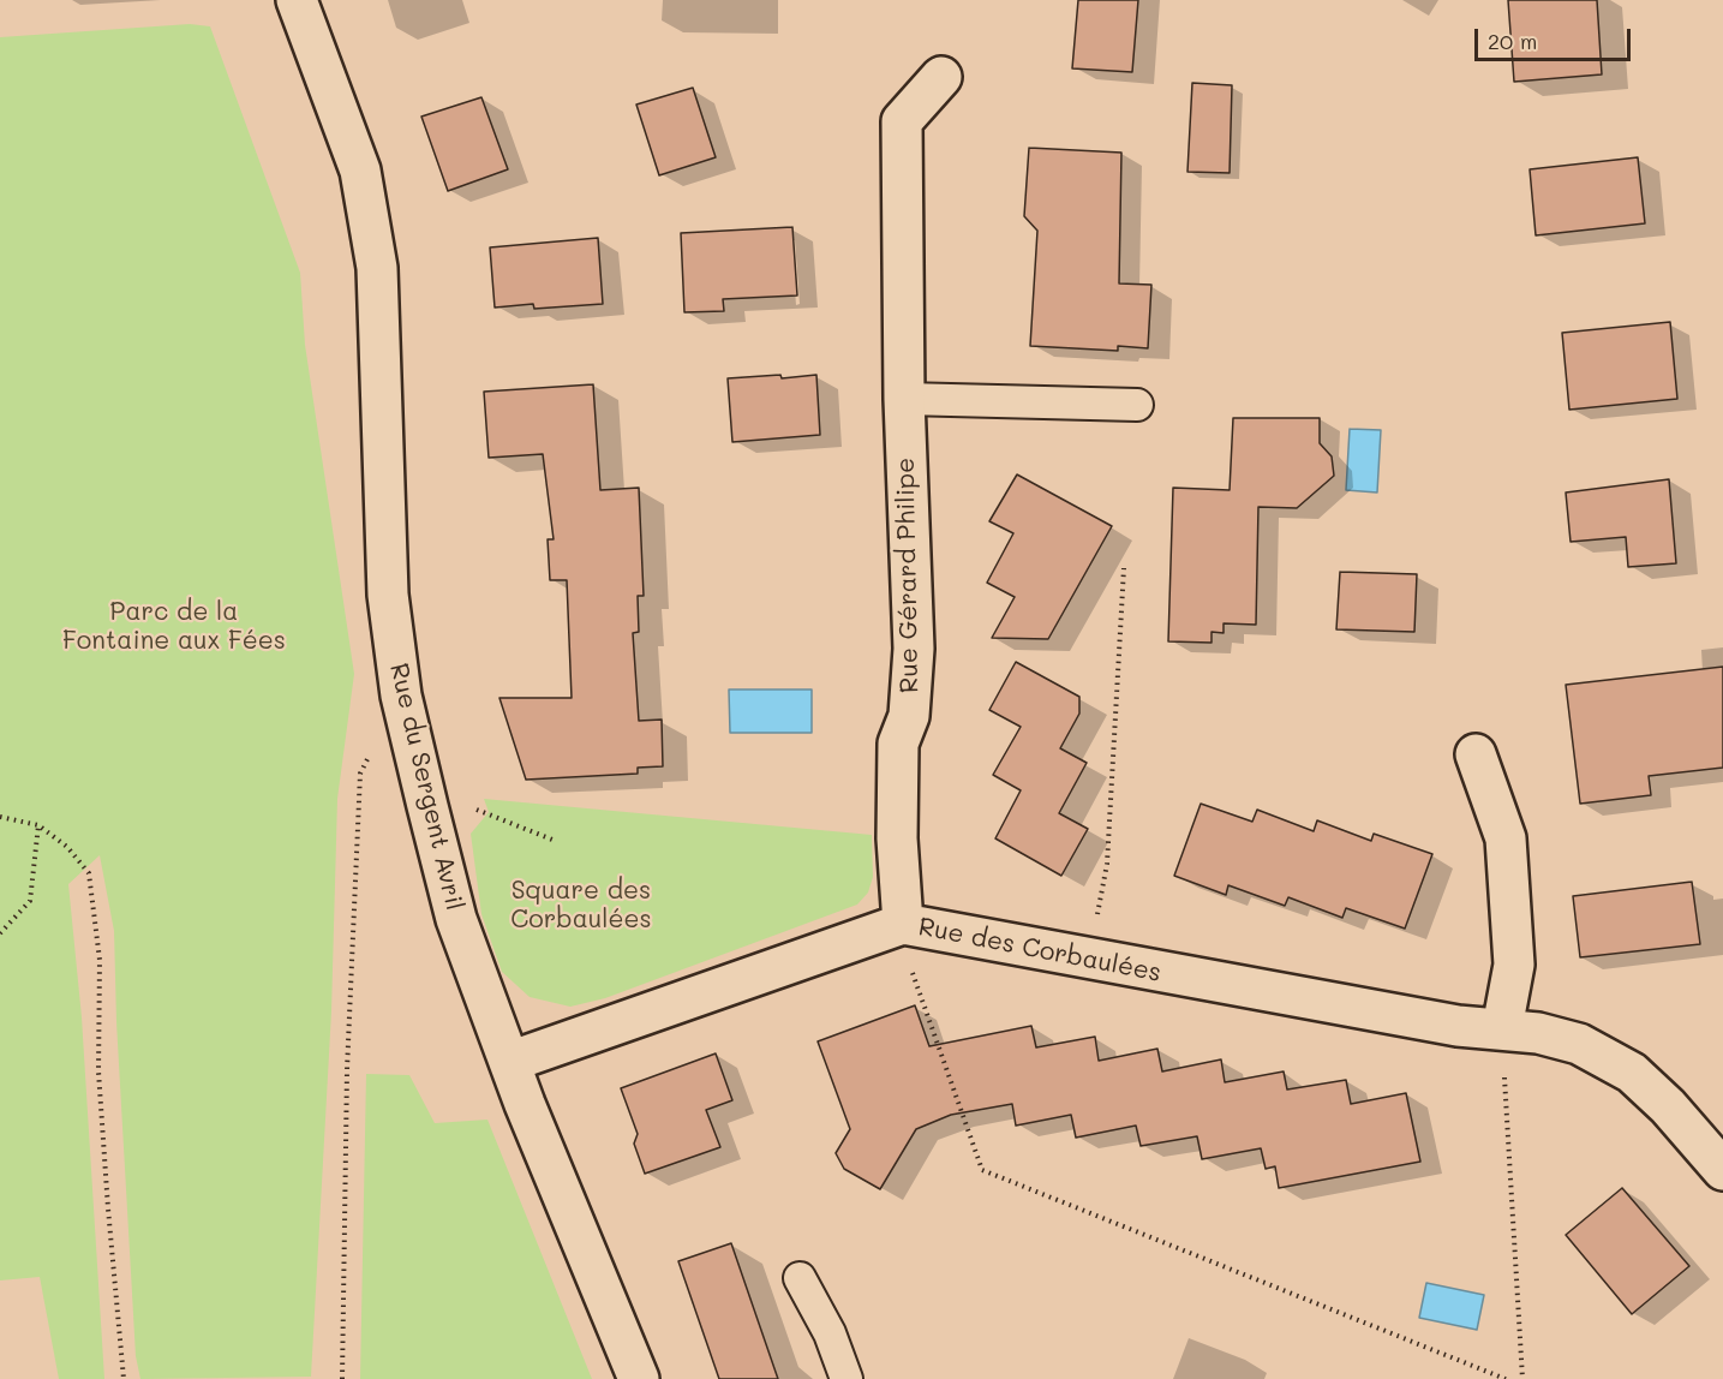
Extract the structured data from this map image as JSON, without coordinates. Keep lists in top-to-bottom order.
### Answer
{
  "streets": {
    "street": ["Rue Gérard Philipe", "Rue du Sergent Avril", "Rue des Corbaulées"]
  },
  "crossings": [
    ["Rue Gérard Philipe", "Rue des Corbaulées"],
    ["Rue du Sergent Avril", "Rue des Corbaulées"]
  ],
  "parks": ["Parc de la Fontaine aux Fées", "Square des Corbaulées"],
  "scale_bar": "20 m"
}
